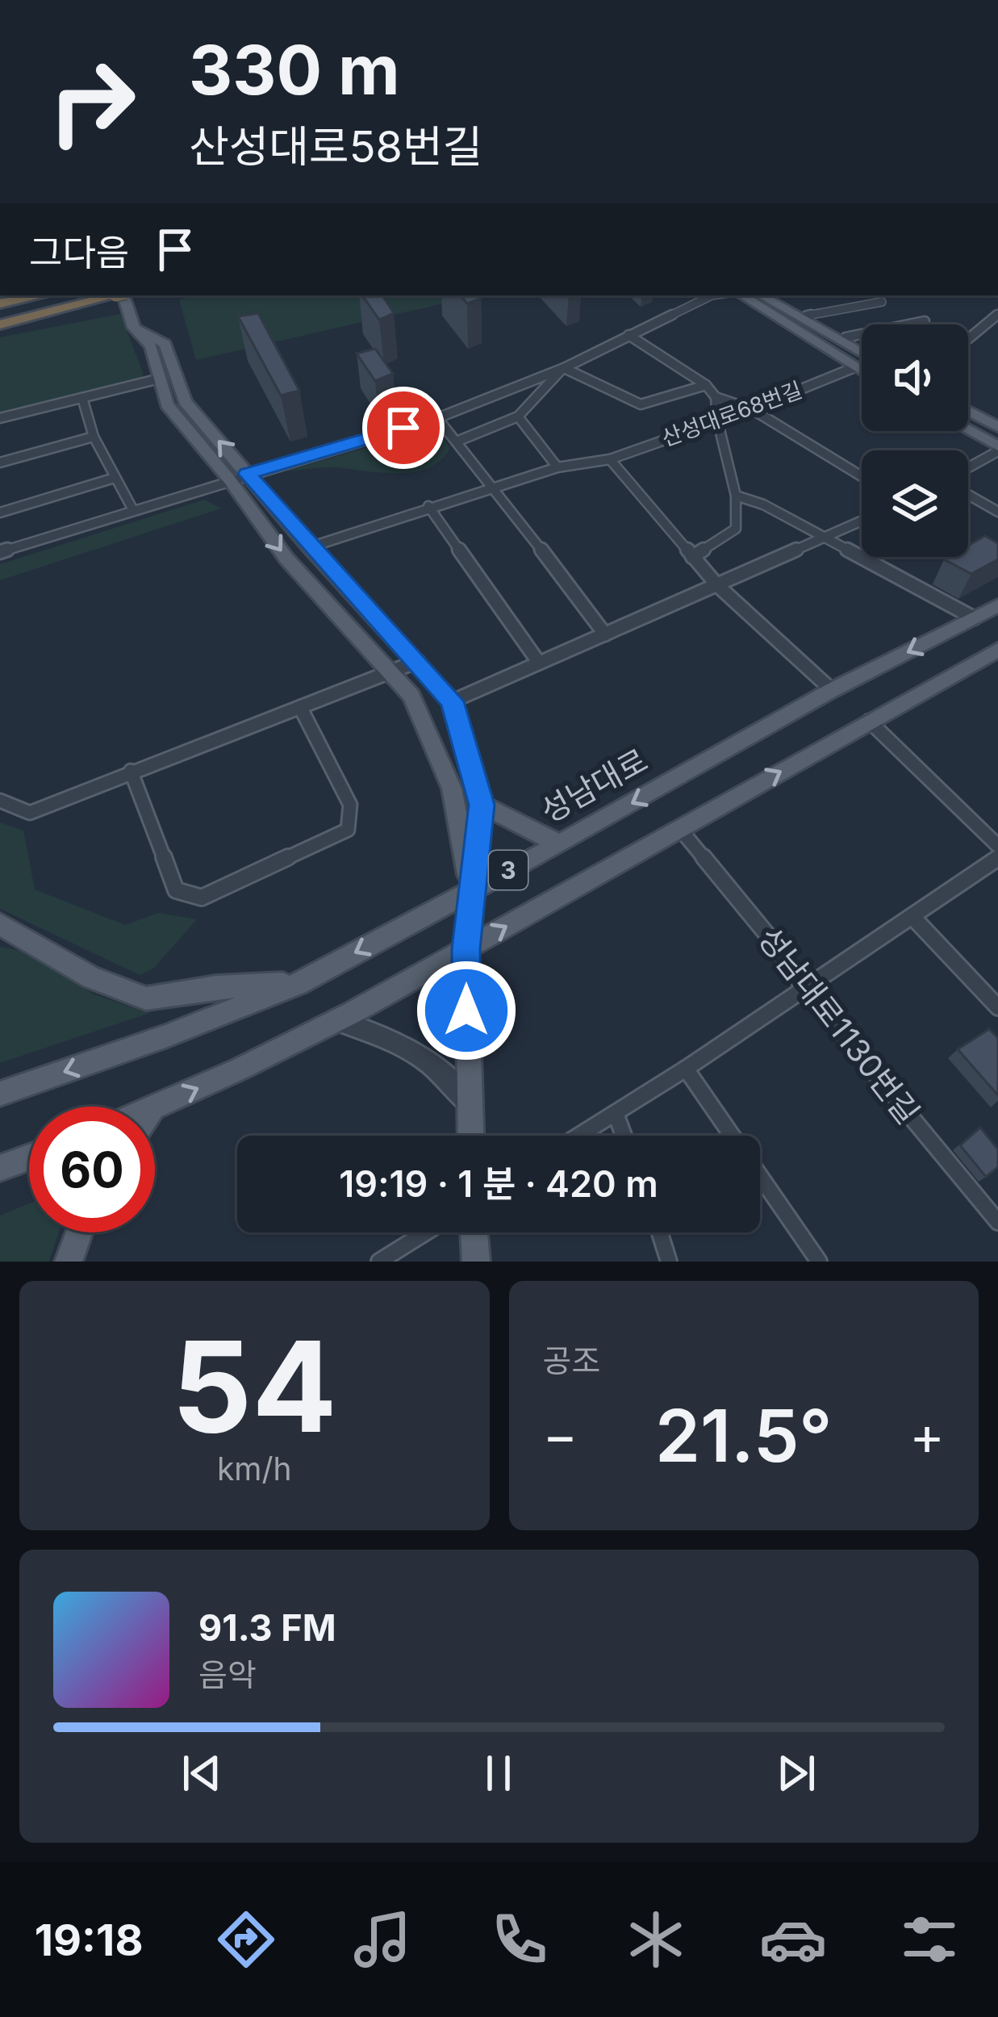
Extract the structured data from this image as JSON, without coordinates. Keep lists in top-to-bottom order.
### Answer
{
  "streets": {
    "main road": ["성남대로", "3"],
    "street": ["산성대로68번길", "성남대로1130번길"]
  },
  "crossings": [
    ["3", "성남대로1130번길"]
  ],
  "page": {
    "turn": ["330 m", "산성대로58번길"],
    "then": "그다음",
    "limit": "60",
    "trip": "19:19 · 1 분 · 420 m",
    "tile": [
      ["54", "km/h"],
      "공조"
    ],
    "heat": ["−", "21.5°", "+"],
    "song": ["91.3 FM", "음악"],
    "tabs": "19:18"
  }
}
